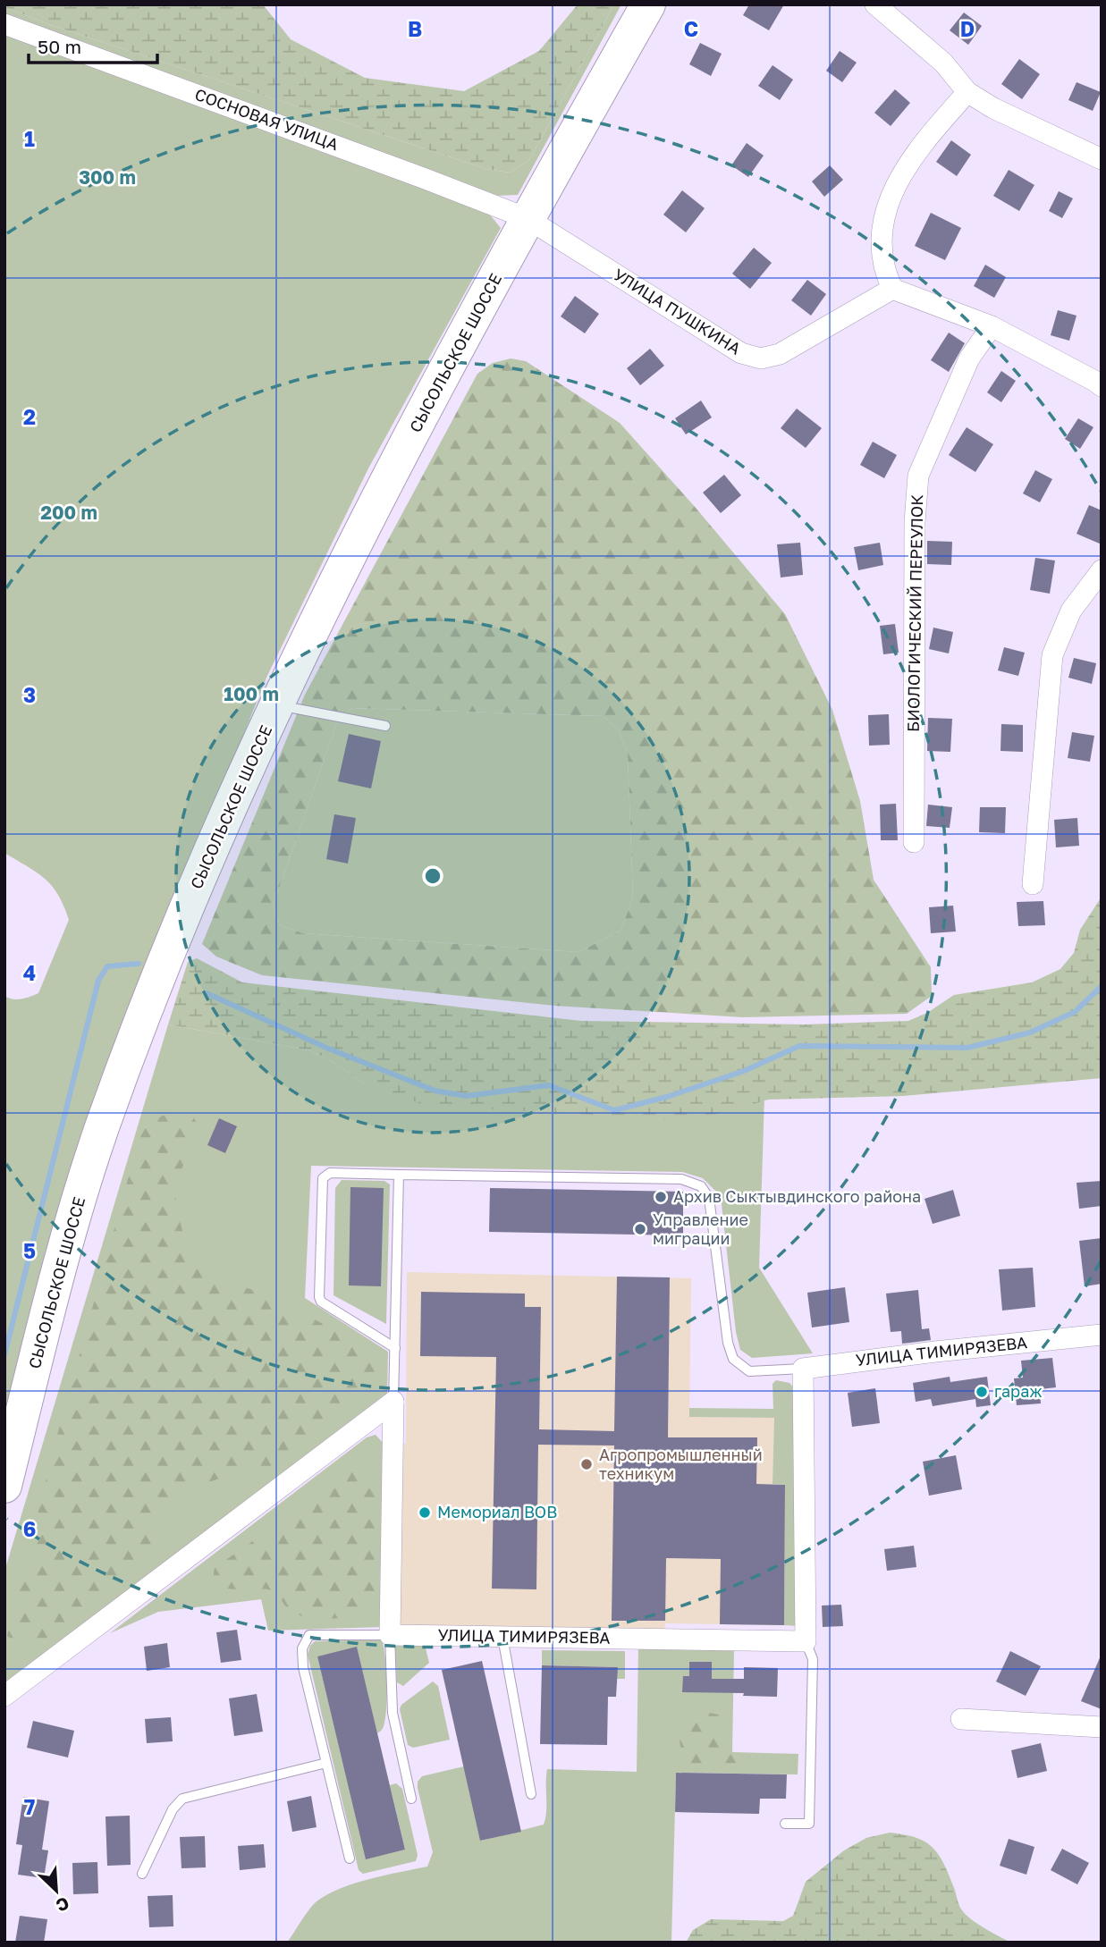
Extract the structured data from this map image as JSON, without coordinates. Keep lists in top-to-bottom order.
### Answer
{
  "streets": {
    "highway": ["СЫСОЛЬСКОЕ ШОССЕ"],
    "street": [
      "СОСНОВАЯ УЛИЦА",
      "УЛИЦА ПУШКИНА",
      "БИОЛОГИЧЕСКИЙ ПЕРЕУЛОК",
      "УЛИЦА ТИМИРЯЗЕВА"
    ]
  },
  "crossings": [
    ["СОСНОВАЯ УЛИЦА", "УЛИЦА ПУШКИНА"],
    ["СОСНОВАЯ УЛИЦА", "СЫСОЛЬСКОЕ ШОССЕ"],
    ["УЛИЦА ПУШКИНА", "СЫСОЛЬСКОЕ ШОССЕ"]
  ],
  "places": [
    "Архив Сыктывдинского района",
    "Управление миграции",
    "гараж",
    "Агропромышленный техникум",
    "Мемориал ВОВ"
  ],
  "scale_bar": "50 m",
  "north": "bottom right",
  "grid": {
    "columns": ["B", "C", "D"],
    "rows": [
      "1",
      "2",
      "3",
      "4",
      "5",
      "6",
      "7"
    ]
  },
  "rings": ["300 m", "200 m", "100 m"]
}
